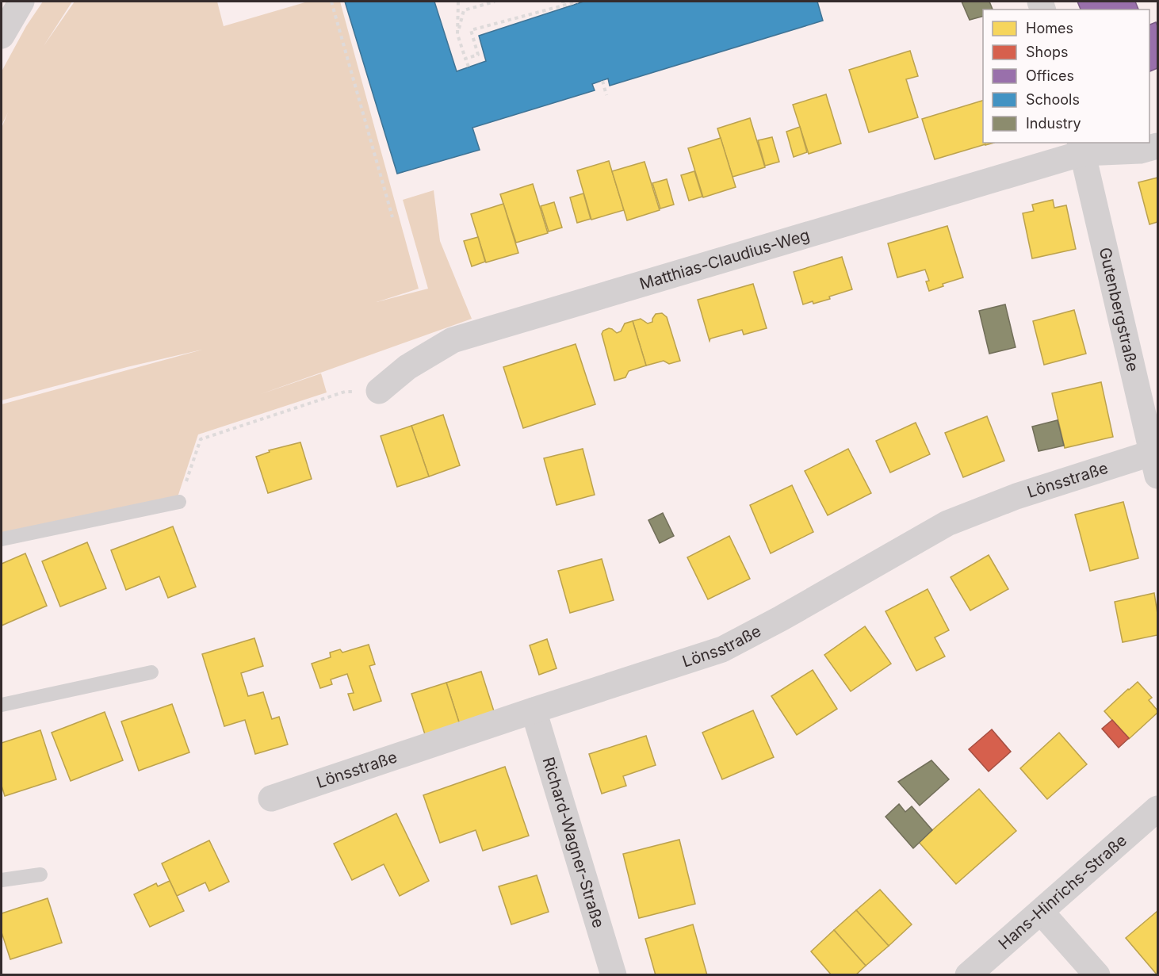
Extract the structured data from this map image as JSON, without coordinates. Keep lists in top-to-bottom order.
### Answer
{
  "streets": {
    "street": [
      "Matthias-Claudius-Weg",
      "Gutenbergstraße",
      "Lönsstraße",
      "Richard-Wagner-Straße",
      "Hans-Hinrichs-Straße"
    ]
  },
  "crossings": [
    ["Matthias-Claudius-Weg", "Gutenbergstraße"],
    ["Gutenbergstraße", "Lönsstraße"],
    ["Lönsstraße", "Richard-Wagner-Straße"]
  ],
  "legend": [
    "Homes",
    "Shops",
    "Offices",
    "Schools",
    "Industry"
  ]
}
